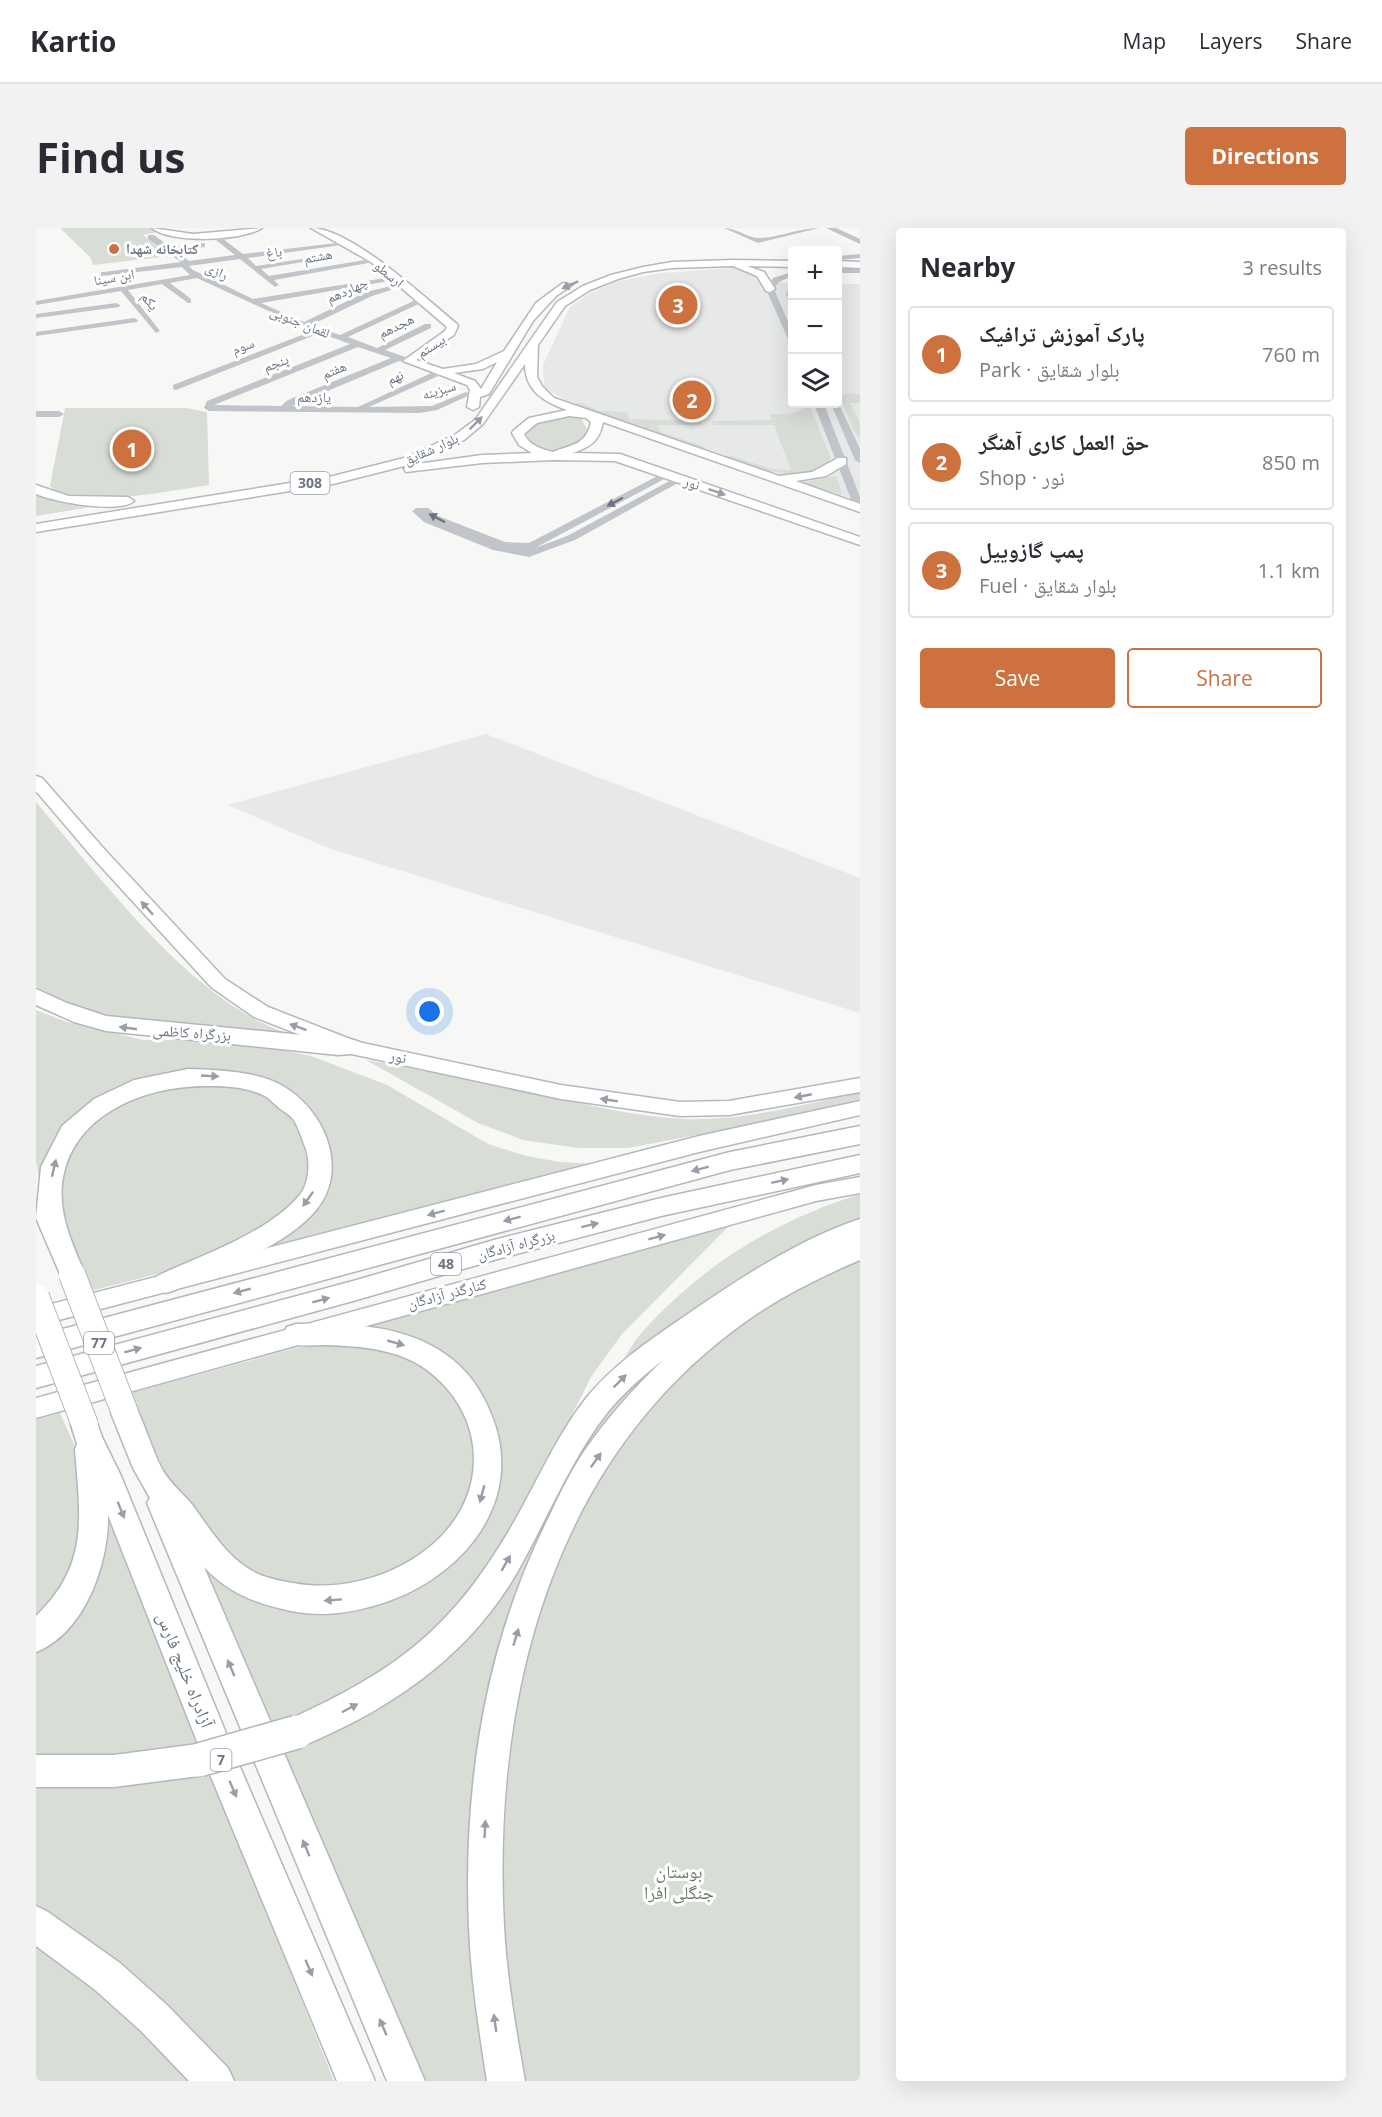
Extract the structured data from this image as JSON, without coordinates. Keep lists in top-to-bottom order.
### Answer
{
  "streets": {
    "highway": [
      "بزرگراه کاظمی",
      "بزرگراه آزادگان",
      "48",
      "77",
      "آزادراه خلیج فارس",
      "7"
    ],
    "main road": [
      "ارسطو",
      "لقمان جنوبی",
      "بیستم",
      "بلوار شقایق",
      "308",
      "نور",
      "کنارگذر آزادگان"
    ],
    "street": [
      "باغ",
      "هشتم",
      "رازی",
      "ابن سینا",
      "چهاردهم",
      "یکم",
      "هجدهم",
      "سوم",
      "پنجم",
      "هفتم",
      "نهم",
      "سبزینه",
      "یازدهم"
    ]
  },
  "crossings": [
    ["باغ", "لقمان جنوبی"],
    ["هشتم", "ارسطو"],
    ["هشتم", "لقمان جنوبی"],
    ["رازی", "ابن سینا"],
    ["رازی", "لقمان جنوبی"],
    ["ارسطو", "چهاردهم"],
    ["ارسطو", "بیستم"],
    ["ابن سینا", "یکم"],
    ["چهاردهم", "لقمان جنوبی"],
    ["لقمان جنوبی", "هجدهم"],
    ["لقمان جنوبی", "سوم"],
    ["لقمان جنوبی", "بیستم"],
    ["لقمان جنوبی", "پنجم"],
    ["لقمان جنوبی", "هفتم"],
    ["لقمان جنوبی", "نهم"],
    ["بیستم", "هفتم"],
    ["پنجم", "یازدهم"],
    ["هفتم", "یازدهم"],
    ["نهم", "یازدهم"],
    ["سبزینه", "یازدهم"],
    ["بلوار شقایق", "نور"],
    ["نور", "بزرگراه کاظمی"]
  ],
  "one_way": ["بزرگراه کاظمی"],
  "parks": ["بوستان جنگلی افرا"],
  "places": ["کتابخانه شهدا"],
  "page": {
    "header": "Kartio",
    "nav": ["Map", "Layers", "Share"],
    "buttons": [
      "Directions",
      ["Save", "Share"]
    ],
    "title": "Find us",
    "heading": ["Nearby", "3 results"],
    "map_buttons": ["+", "−"],
    "pins": ["3", "2", "1"],
    "list": [
      {
        "mark": "1",
        "name": "پارک آموزش ترافیک",
        "note": "Park · بلوار شقایق",
        "value": "760 m"
      },
      {
        "mark": "2",
        "name": "حق العمل کاری آهنگر",
        "note": "Shop · نور",
        "value": "850 m"
      },
      {
        "mark": "3",
        "name": "پمپ گازوییل",
        "note": "Fuel · بلوار شقایق",
        "value": "1.1 km"
      }
    ]
  }
}
